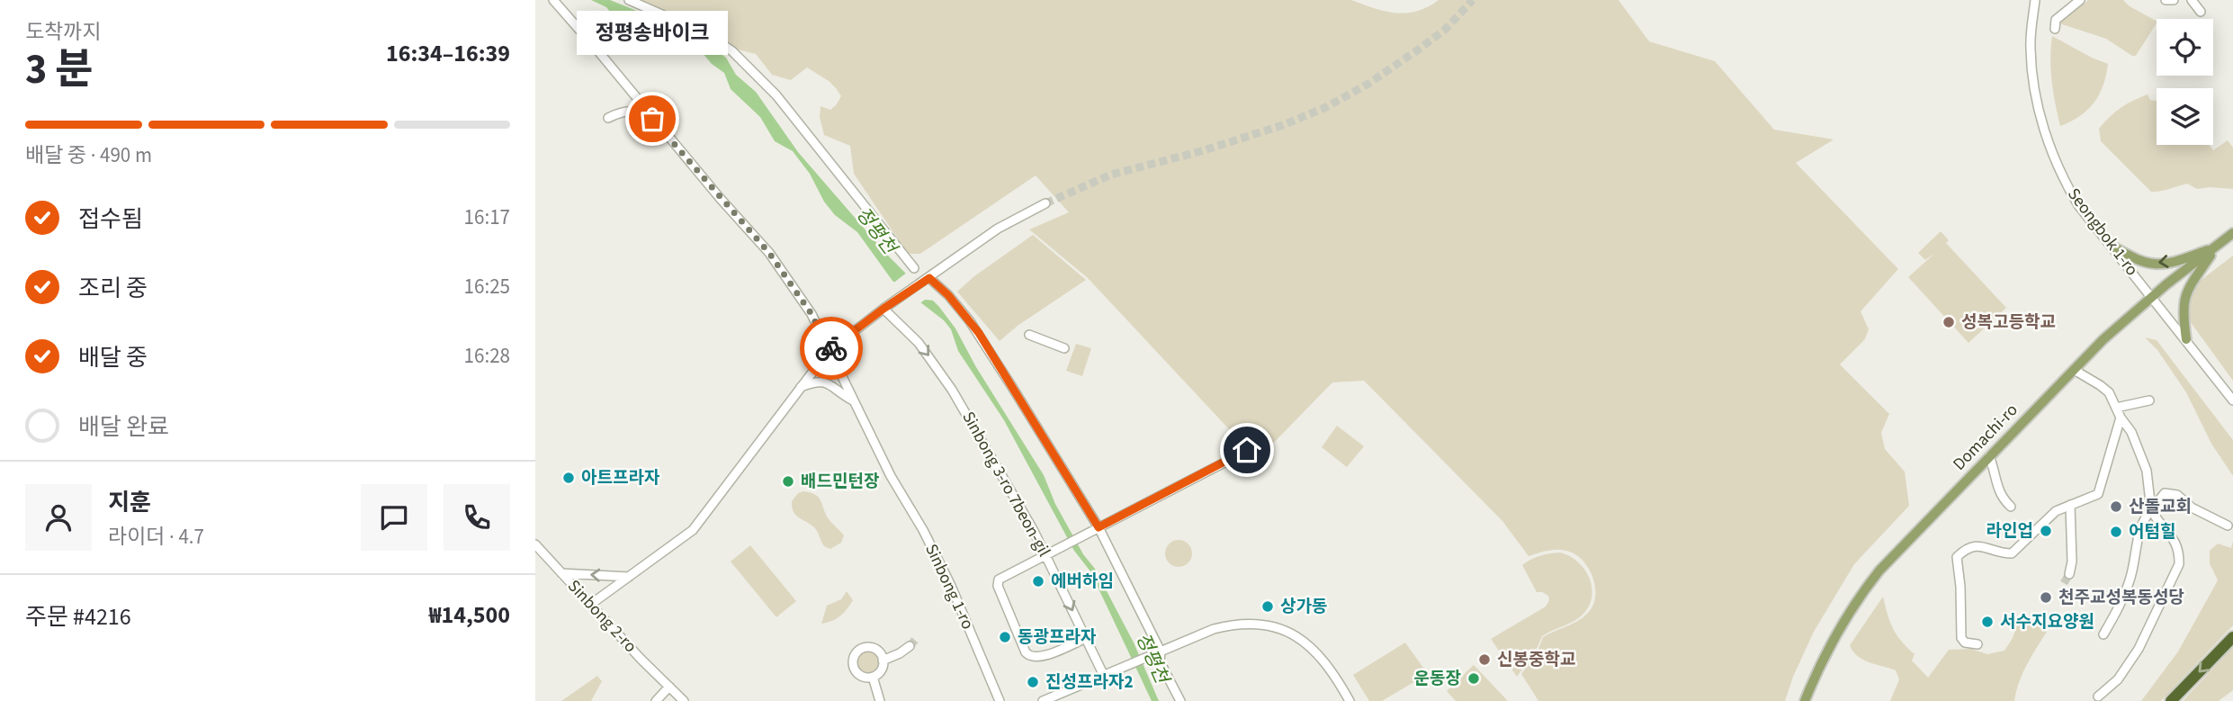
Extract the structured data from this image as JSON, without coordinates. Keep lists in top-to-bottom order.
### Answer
{
  "streets": {
    "main road": ["Domachi-ro"],
    "street": [
      "Seongbok 1-ro",
      "Sinbong 3-ro 7beon-gil",
      "Sinbong 1-ro",
      "Sinbong 2-ro"
    ]
  },
  "crossings": [
    ["Seongbok 1-ro", "Domachi-ro"]
  ],
  "water": ["정평천"],
  "places": [
    "정평송바이크",
    "성복고등학교",
    "아트프라자",
    "배드민턴장",
    "산돌교회",
    "라인업",
    "어텀힐",
    "에버하임",
    "천주교성복동성당",
    "상가동",
    "서수지요양원",
    "동광프라자",
    "신봉중학교",
    "운동장",
    "진성프라자2"
  ],
  "page": {
    "heading": ["3 분", "도착까지", "16:34–16:39"],
    "panel": [
      "지훈",
      "라이더 · 4.7",
      "주문 #4216",
      "₩14,500"
    ],
    "bubble": "정평송바이크",
    "bar": "배달 중 · 490 m",
    "list": [
      ["접수됨", "16:17"],
      ["조리 중", "16:25"],
      ["배달 중", "16:28"],
      "배달 완료"
    ]
  }
}
